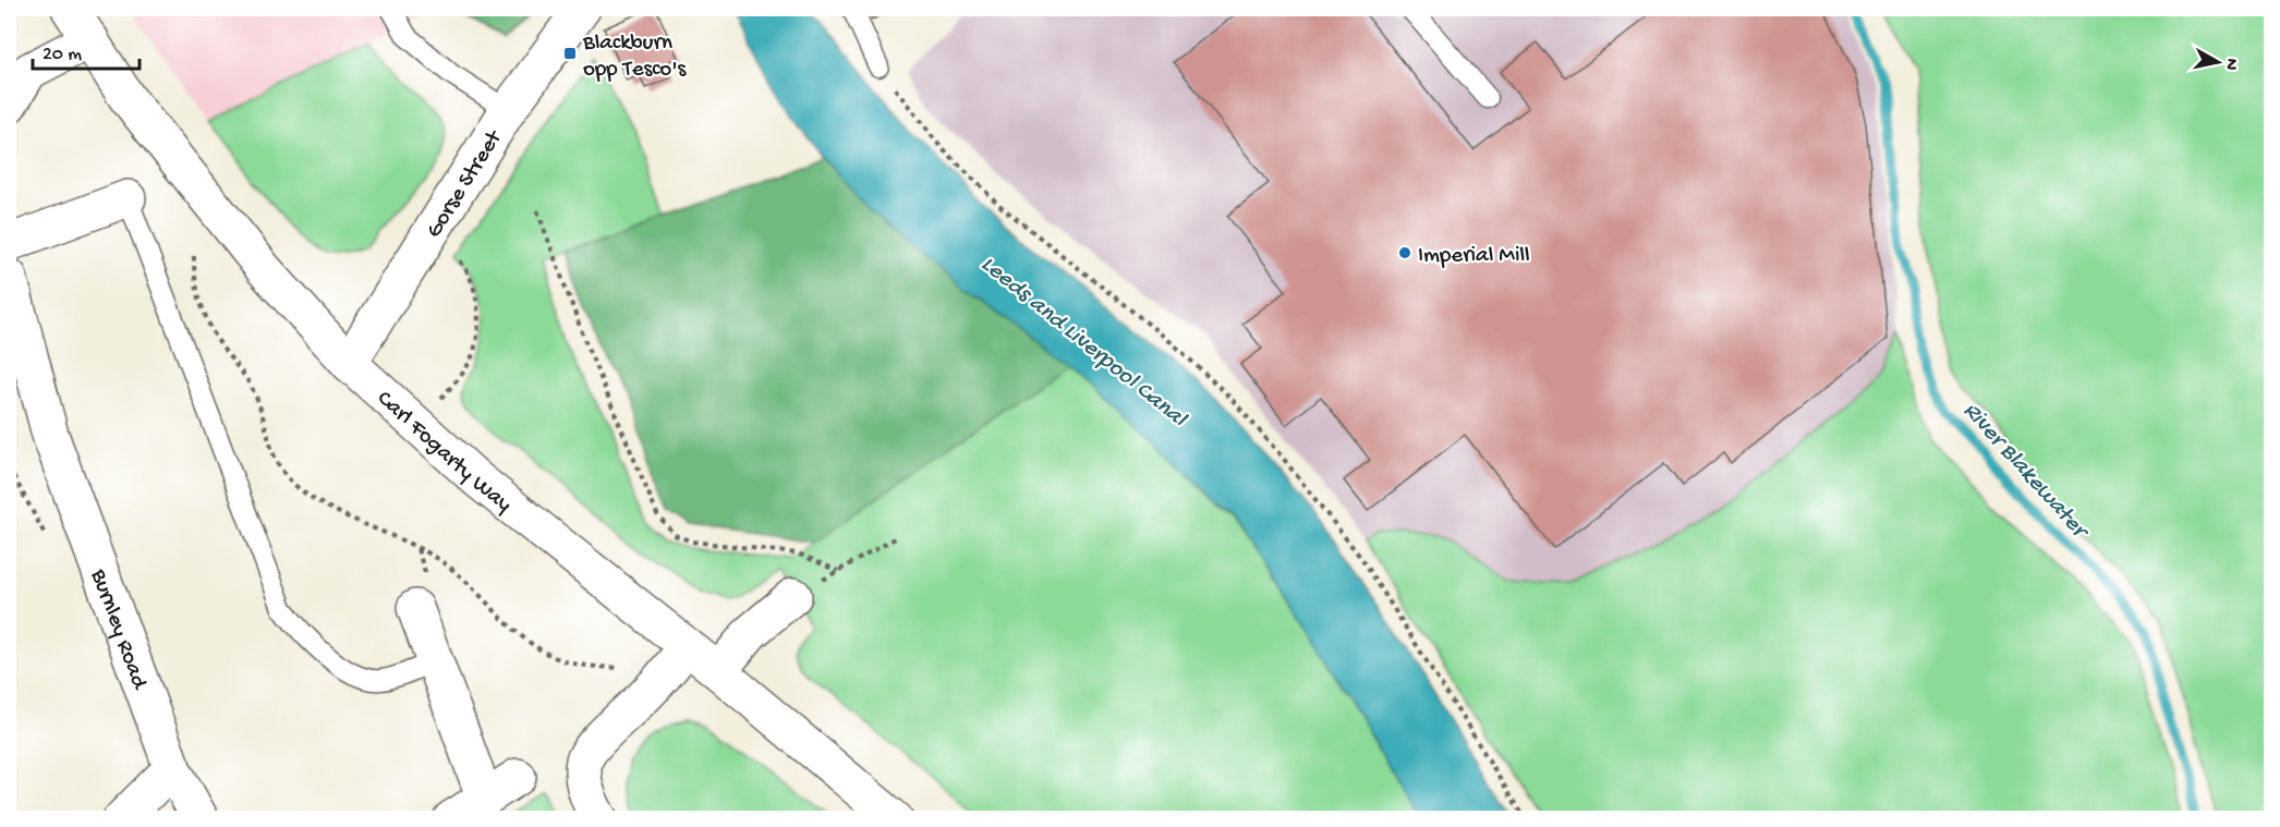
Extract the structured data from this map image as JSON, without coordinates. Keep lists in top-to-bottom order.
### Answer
{
  "streets": {
    "main road": ["Gorse Street", "Carl Fogarty Way", "Burnley Road"]
  },
  "crossings": [
    ["Gorse Street", "Carl Fogarty Way"]
  ],
  "water": ["Leeds and Liverpool Canal", "River Blakewater"],
  "places": {
    "transit": ["Blackburn opp Tesco's"],
    "other": ["Imperial Mill"]
  },
  "scale_bar": "20 m",
  "north": "right"
}
